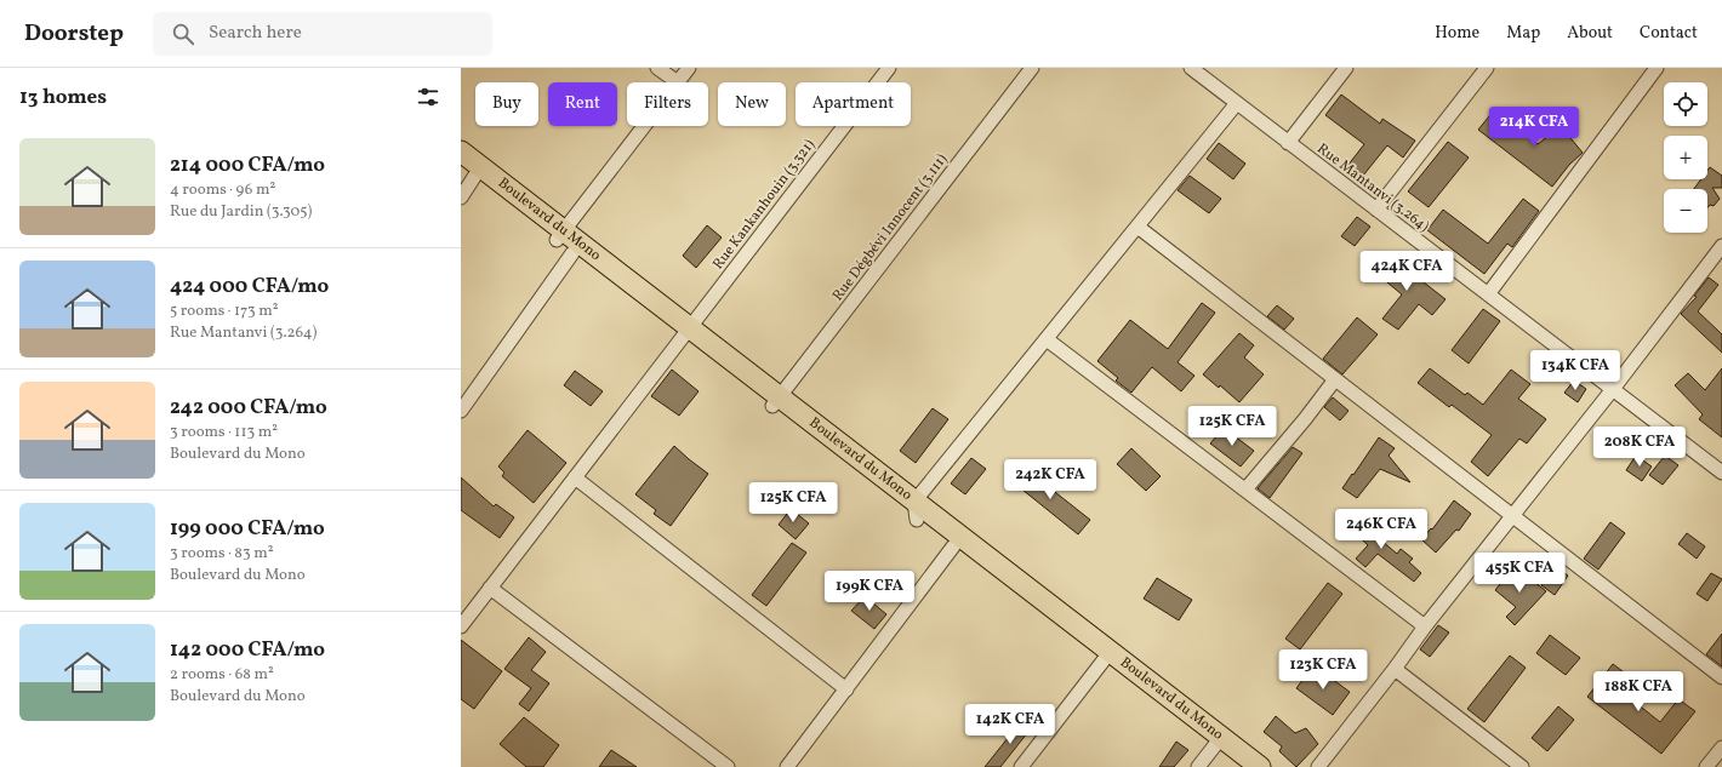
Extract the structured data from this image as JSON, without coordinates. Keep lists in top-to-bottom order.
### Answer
{
  "streets": {
    "main road": ["Boulevard du Mono"],
    "street": ["Rue Mantanvi (3.264)", "Rue Kankanhouin (3.321)", "Rue Dégbévi Innocent (3.111)"]
  },
  "crossings": [
    ["Rue Kankanhouin (3.321)", "Boulevard du Mono"],
    ["Boulevard du Mono", "Rue Dégbévi Innocent (3.111)"]
  ],
  "page": {
    "header": "Doorstep",
    "search": "Search here",
    "nav": [
      "Home",
      "Map",
      "About",
      "Contact"
    ],
    "heading": "13 homes",
    "map_buttons": ["+", "−"],
    "chip": [
      "Buy",
      "Rent",
      "Filters",
      "New",
      "Apartment"
    ],
    "price": [
      "214K CFA",
      "424K CFA",
      "134K CFA",
      "125K CFA",
      "208K CFA",
      "242K CFA",
      "125K CFA",
      "246K CFA",
      "455K CFA",
      "199K CFA",
      "123K CFA",
      "188K CFA",
      "142K CFA"
    ],
    "list": [
      {
        "name": "214 000 CFA/mo",
        "note": "4 rooms · 96 m² · Rue du Jardin (3.305)"
      },
      {
        "name": "424 000 CFA/mo",
        "note": "5 rooms · 173 m² · Rue Mantanvi (3.264)"
      },
      {
        "name": "242 000 CFA/mo",
        "note": "3 rooms · 113 m² · Boulevard du Mono"
      },
      {
        "name": "199 000 CFA/mo",
        "note": "3 rooms · 83 m² · Boulevard du Mono"
      },
      {
        "name": "142 000 CFA/mo",
        "note": "2 rooms · 68 m² · Boulevard du Mono"
      }
    ]
  }
}
